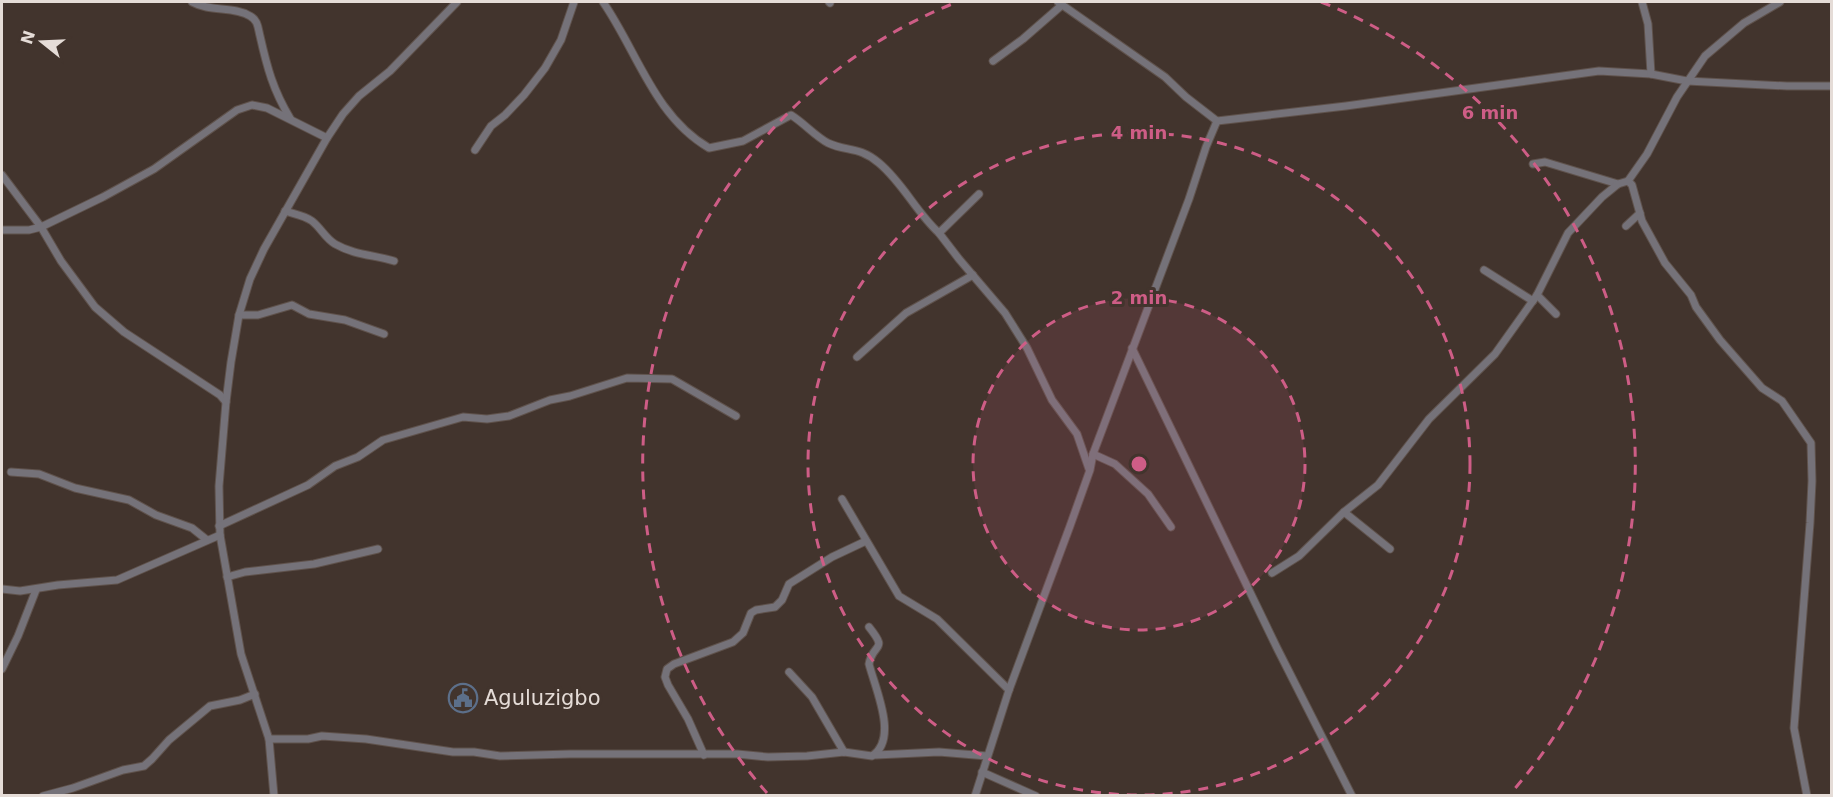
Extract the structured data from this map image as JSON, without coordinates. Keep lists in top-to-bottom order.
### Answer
{
  "places": {
    "public building": ["Aguluzigbo"]
  },
  "north": "left",
  "rings": ["6 min", "4 min", "2 min"]
}
